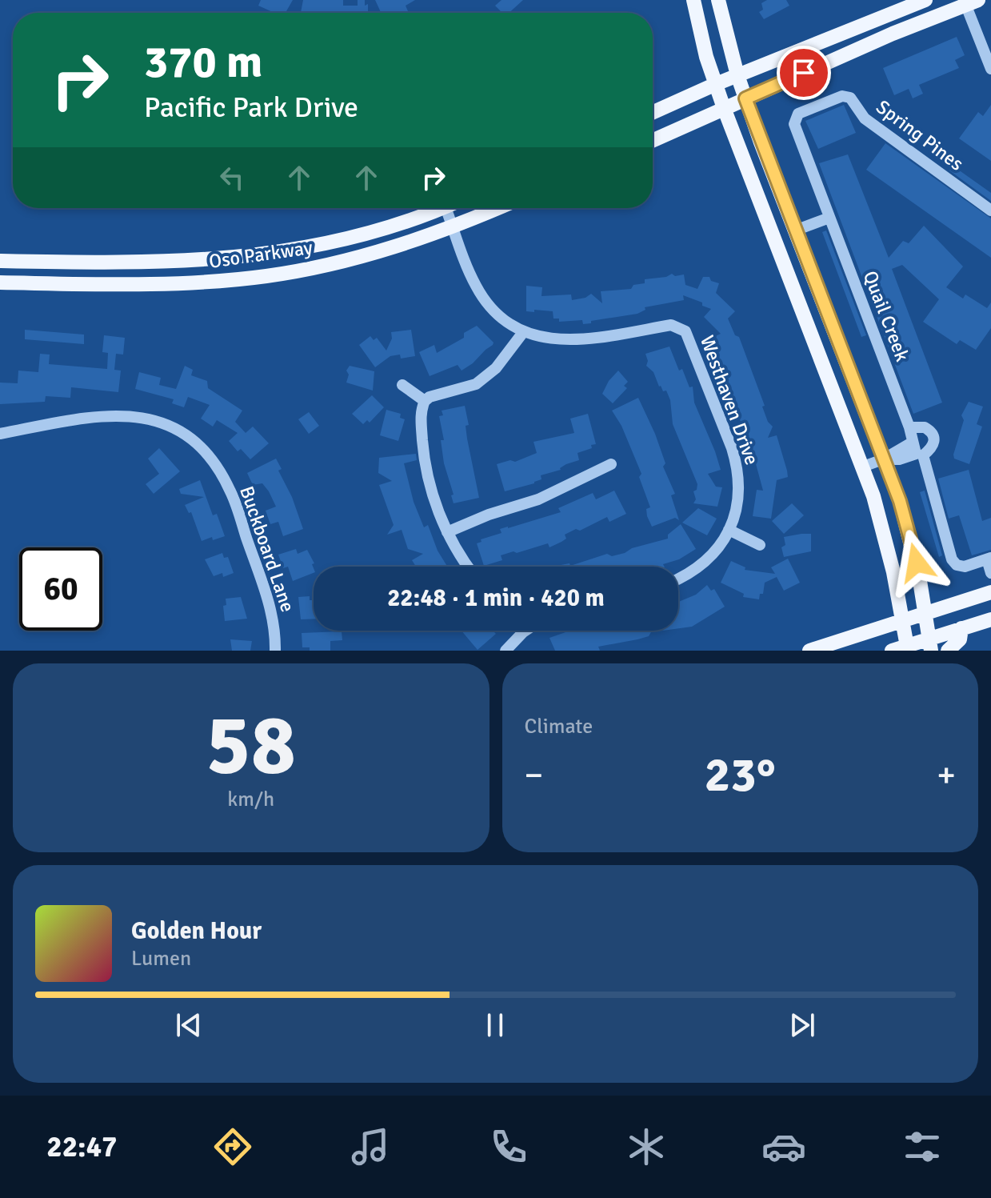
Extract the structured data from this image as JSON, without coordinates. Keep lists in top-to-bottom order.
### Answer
{
  "streets": {
    "main road": ["Oso Parkway"],
    "street": [
      "Spring Pines",
      "Quail Creek",
      "Westhaven Drive",
      "Buckboard Lane"
    ]
  },
  "crossings": [
    ["Spring Pines", "Quail Creek"],
    ["Oso Parkway", "Westhaven Drive"]
  ],
  "page": {
    "turn": ["370 m", "Pacific Park Drive"],
    "limit": "60",
    "trip": "22:48 · 1 min · 420 m",
    "tile": [
      ["58", "km/h"],
      "Climate"
    ],
    "heat": ["−", "23°", "+"],
    "song": ["Golden Hour", "Lumen"],
    "tabs": "22:47"
  }
}
